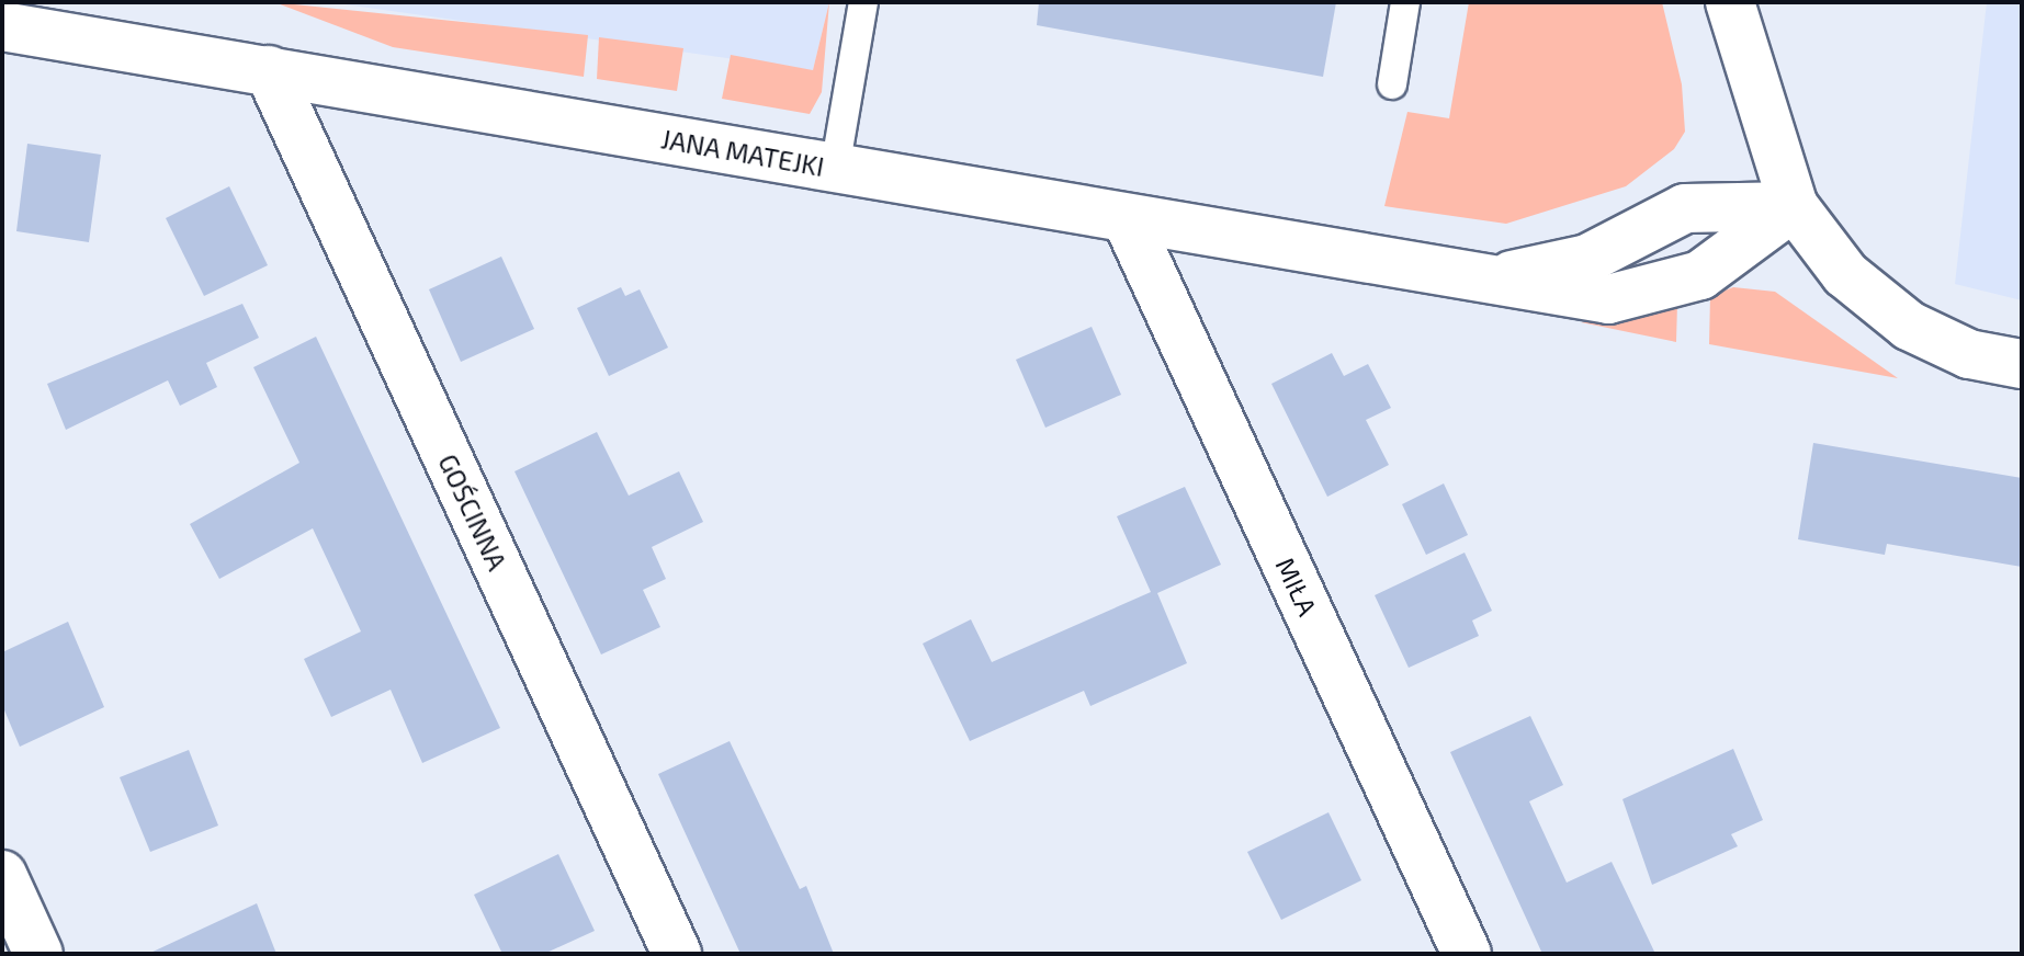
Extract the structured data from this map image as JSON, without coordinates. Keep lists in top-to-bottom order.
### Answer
{
  "streets": {
    "street": ["JANA MATEJKI", "GOŚCINNA", "MIŁA"]
  },
  "crossings": [
    ["JANA MATEJKI", "GOŚCINNA"],
    ["JANA MATEJKI", "MIŁA"]
  ]
}
